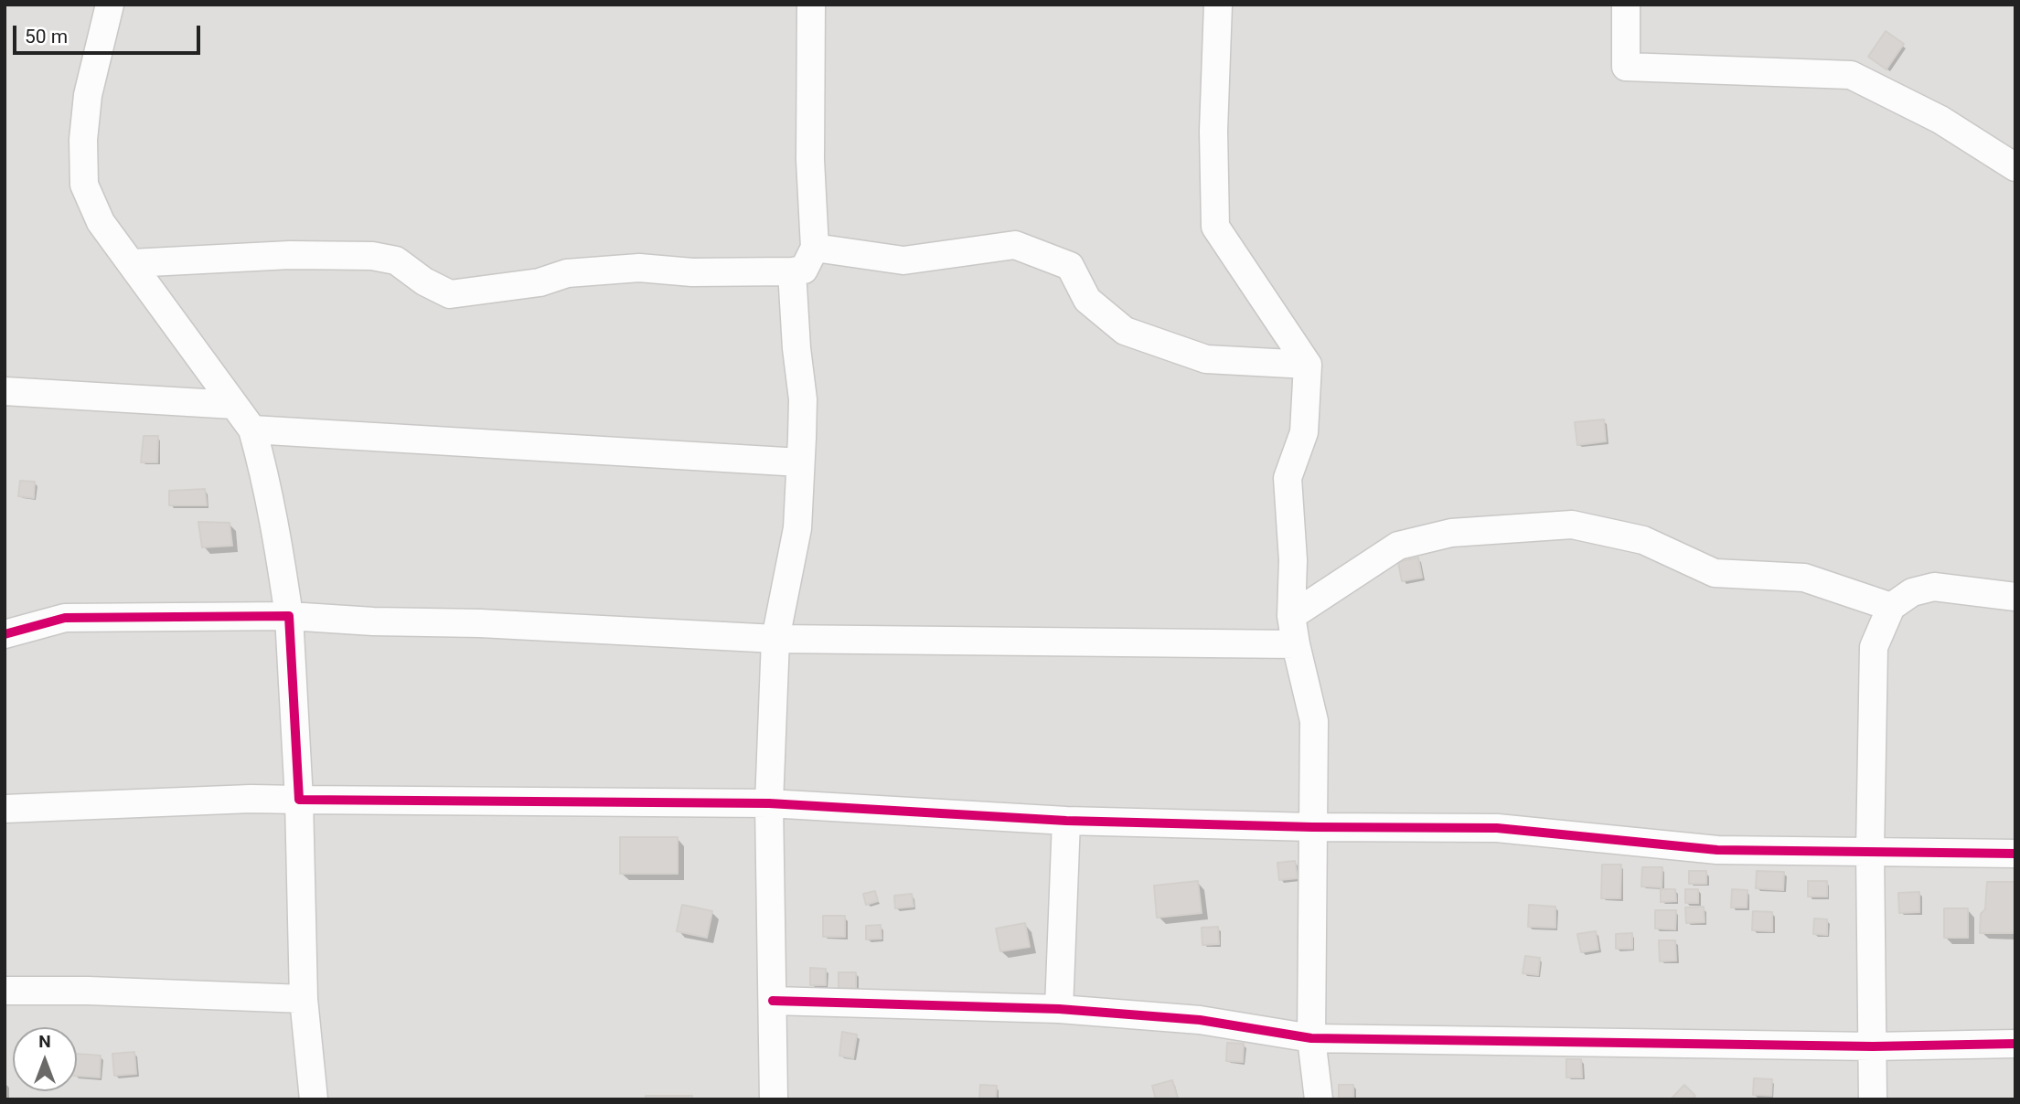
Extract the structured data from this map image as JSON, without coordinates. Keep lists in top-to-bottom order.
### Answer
{
  "scale_bar": "50 m",
  "north": "top"
}
